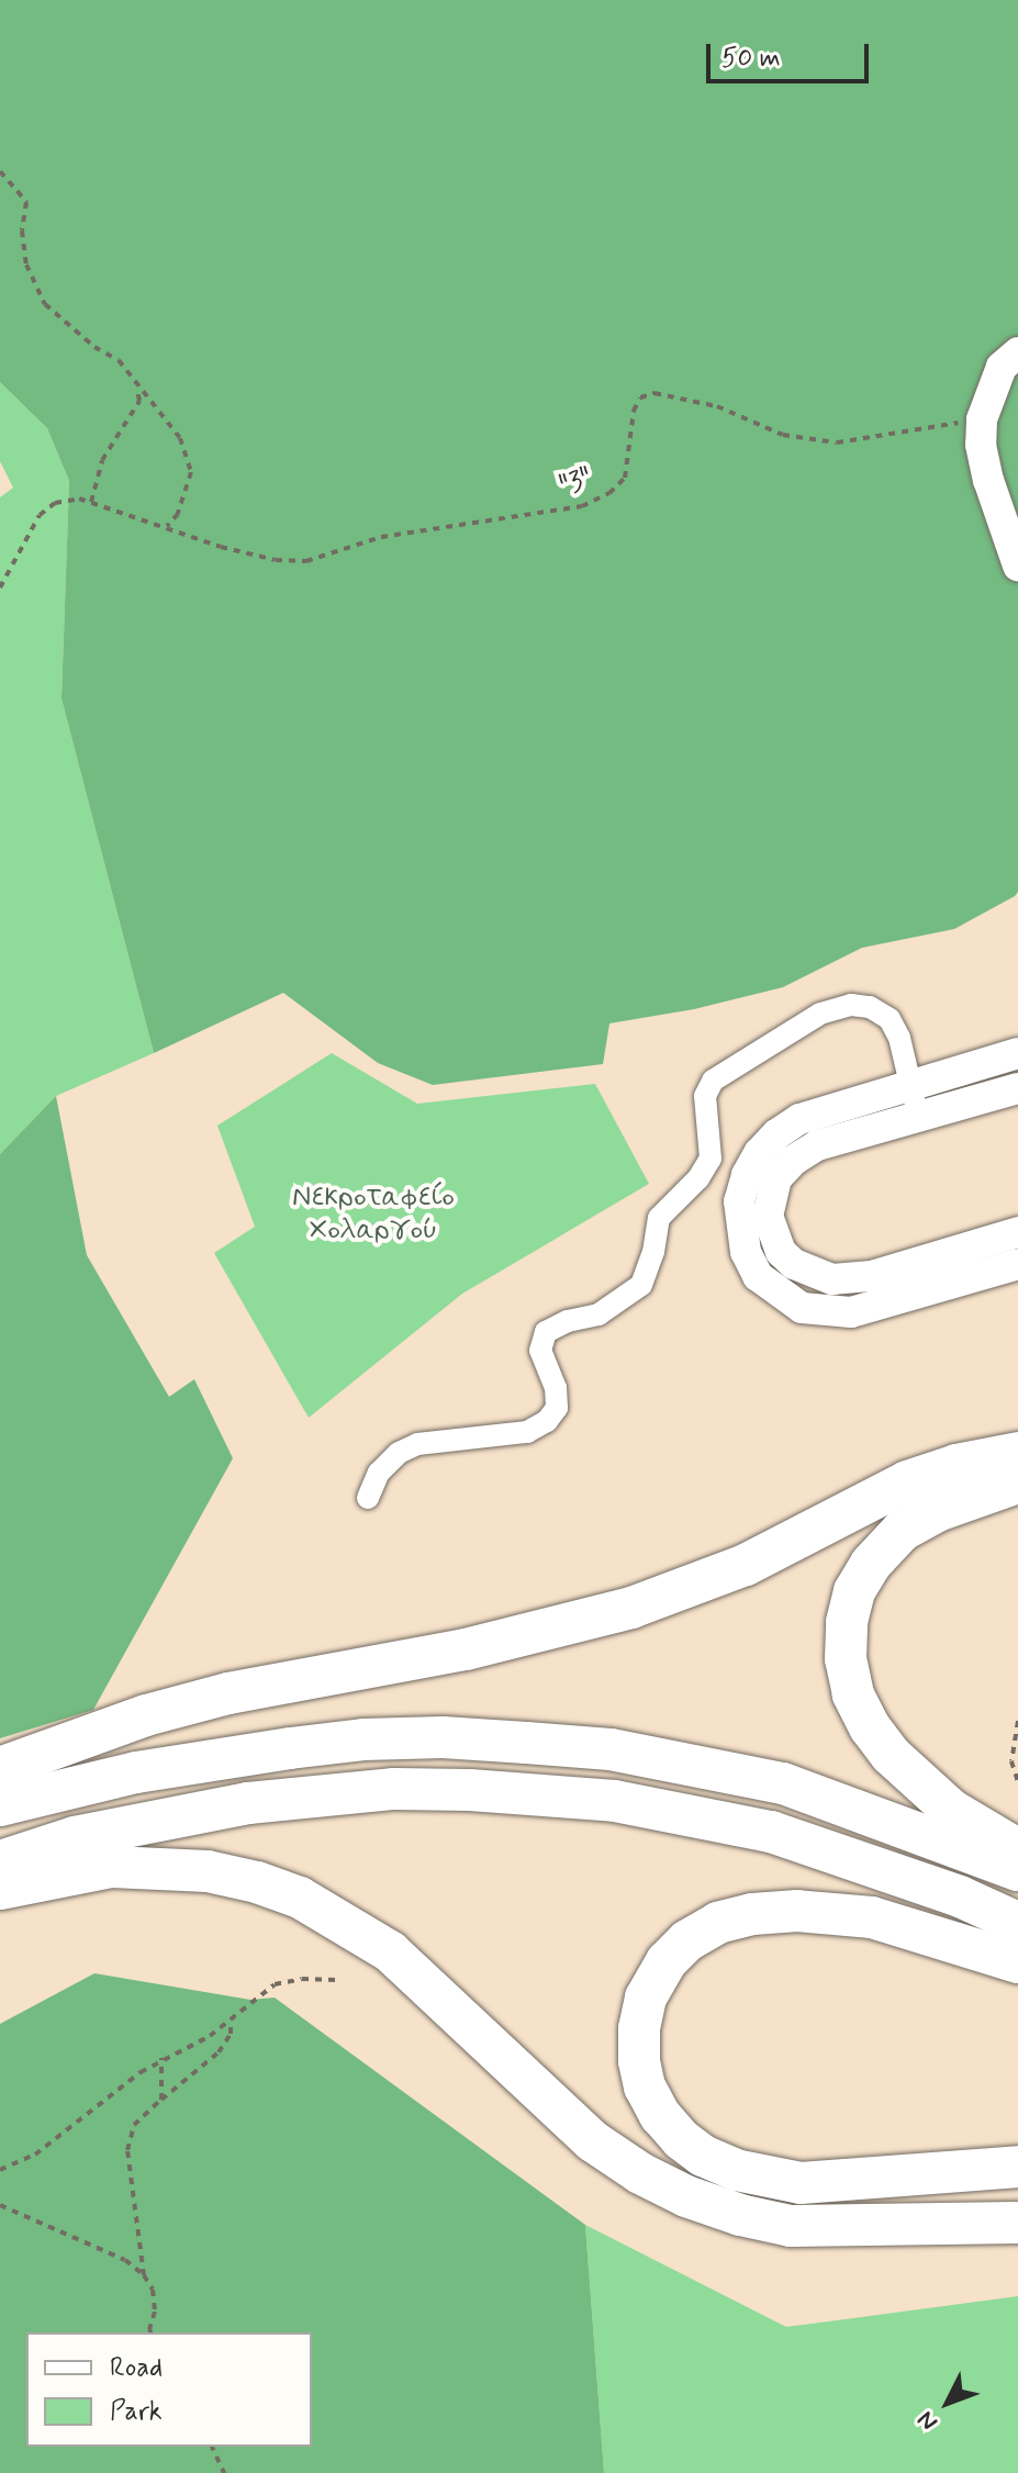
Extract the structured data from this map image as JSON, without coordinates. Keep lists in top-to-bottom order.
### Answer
{
  "streets": {
    "path": ["\"3\""]
  },
  "parks": ["Νεκροταφείο Χολαργού"],
  "legend": ["Road", "Park"],
  "scale_bar": "50 m",
  "north": "bottom left"
}
